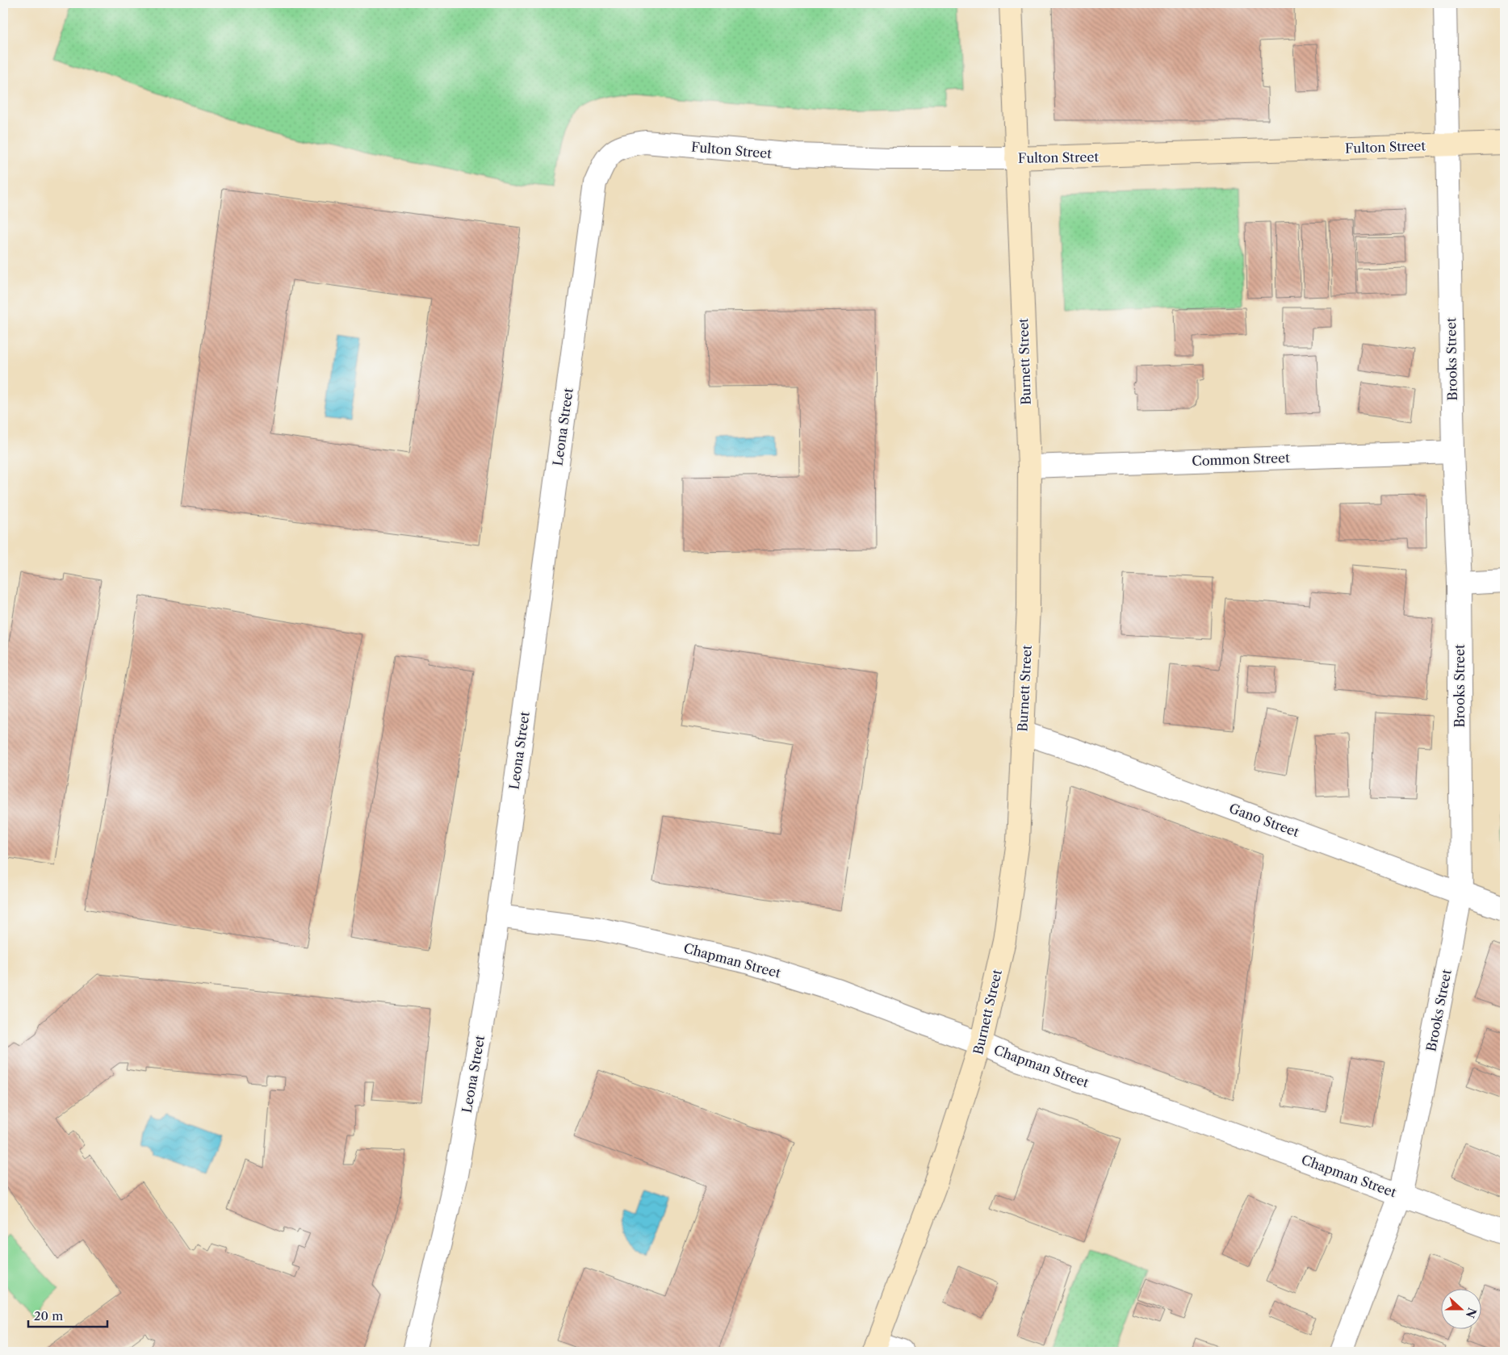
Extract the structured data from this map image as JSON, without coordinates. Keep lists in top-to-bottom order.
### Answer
{
  "streets": {
    "street": [
      "Fulton Street",
      "Brooks Street",
      "Burnett Street",
      "Leona Street",
      "Common Street",
      "Gano Street",
      "Chapman Street"
    ]
  },
  "crossings": [
    ["Fulton Street", "Brooks Street"],
    ["Fulton Street", "Burnett Street"],
    ["Fulton Street", "Leona Street"],
    ["Brooks Street", "Common Street"],
    ["Brooks Street", "Gano Street"],
    ["Brooks Street", "Chapman Street"],
    ["Burnett Street", "Common Street"],
    ["Burnett Street", "Gano Street"],
    ["Burnett Street", "Chapman Street"],
    ["Leona Street", "Chapman Street"]
  ],
  "scale_bar": "20 m",
  "north": "right"
}
